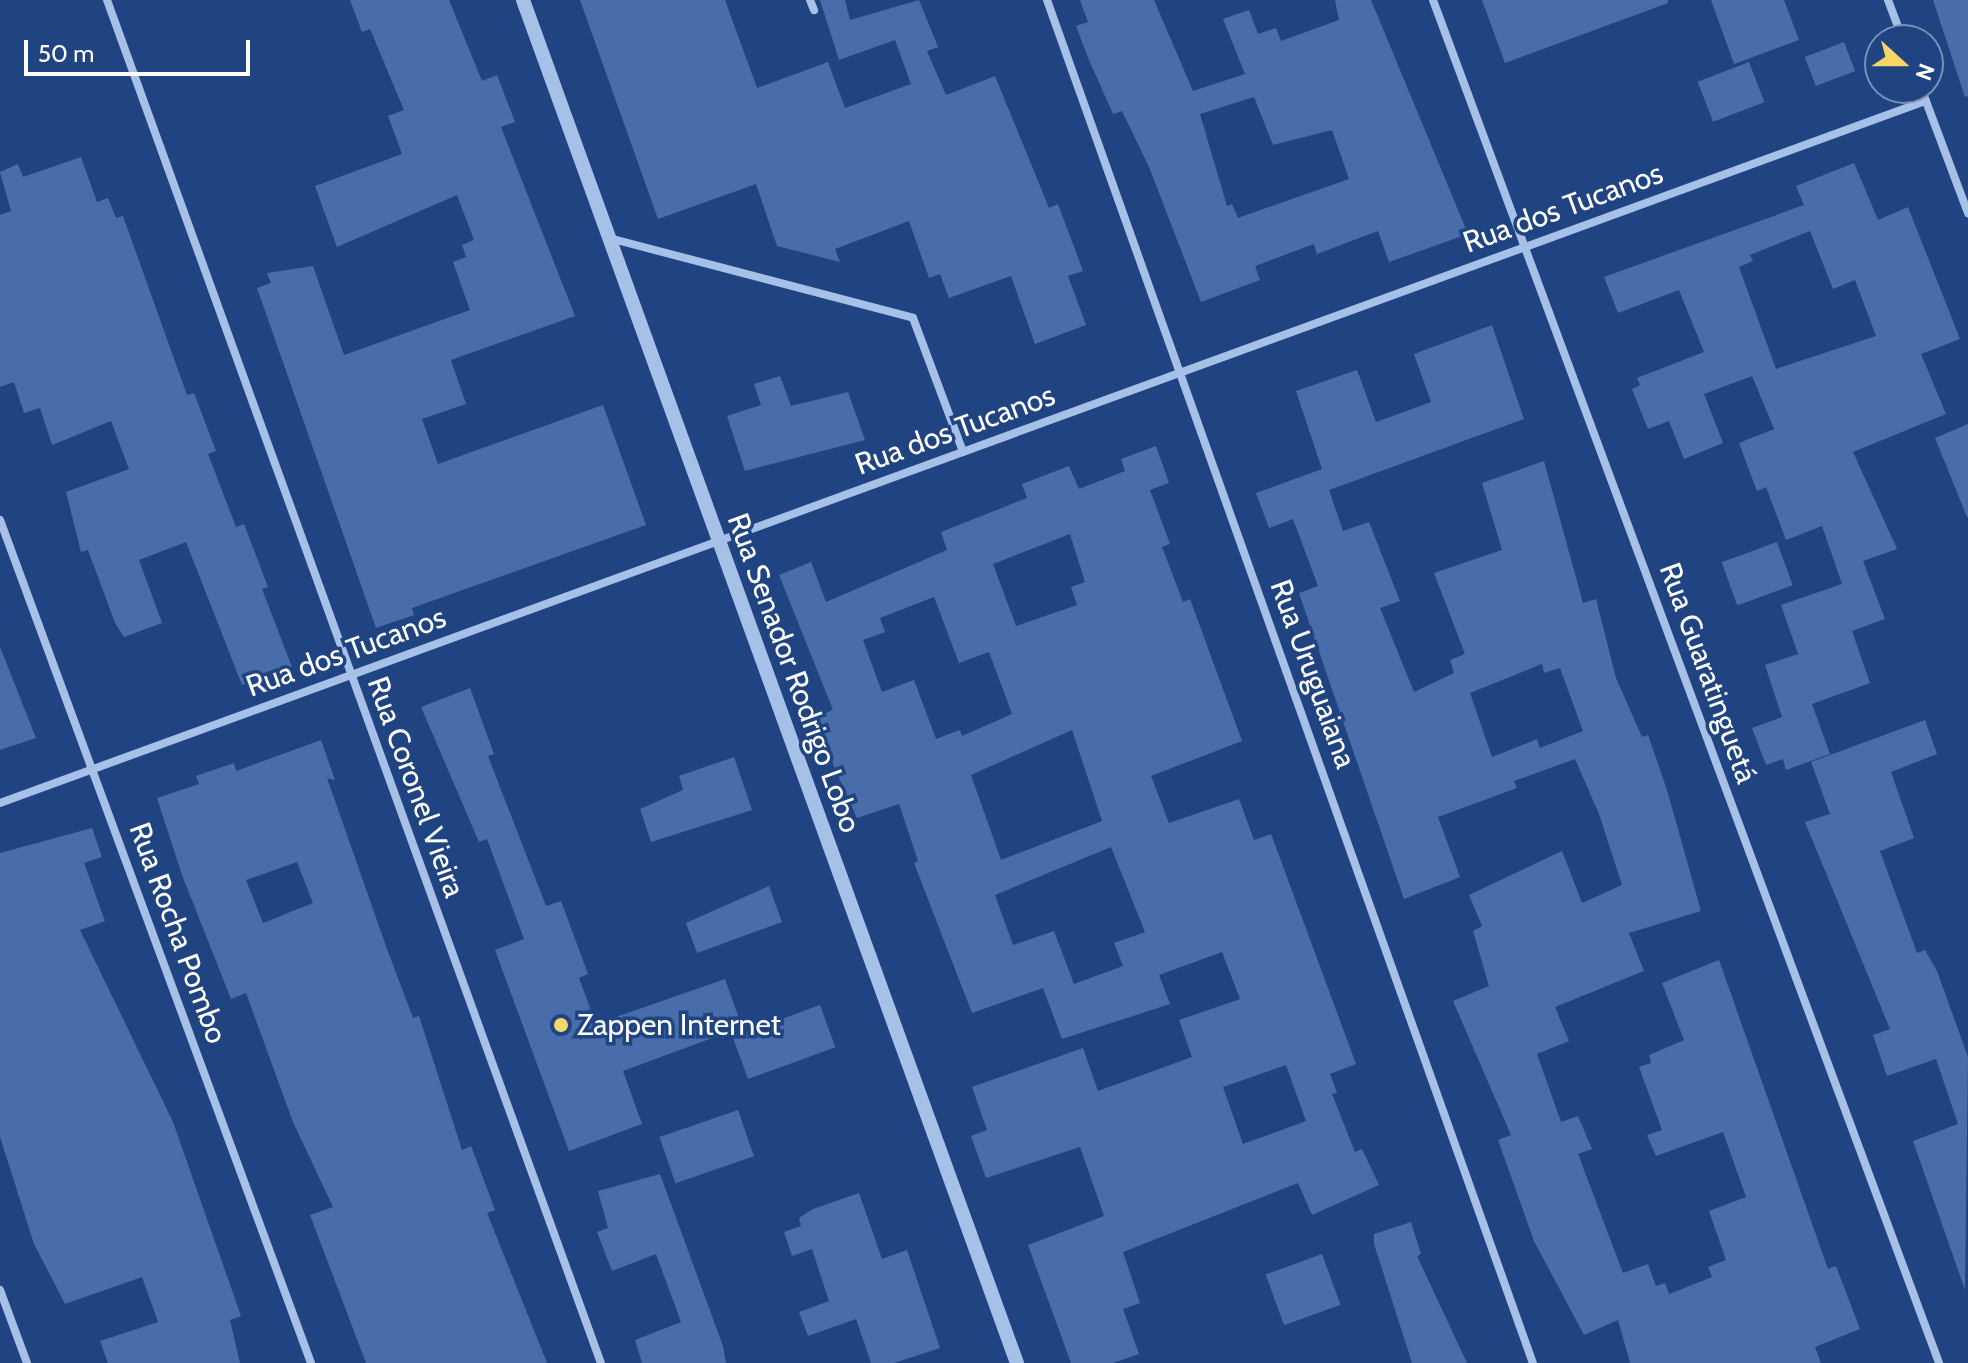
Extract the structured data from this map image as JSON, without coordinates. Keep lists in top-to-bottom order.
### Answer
{
  "streets": {
    "street": [
      "Rua dos Tucanos",
      "Rua Senador Rodrigo Lobo",
      "Rua Guaratinguetá",
      "Rua Uruguaiana",
      "Rua Coronel Vieira",
      "Rua Rocha Pombo"
    ]
  },
  "crossings": [
    ["Rua dos Tucanos", "Rua Senador Rodrigo Lobo"],
    ["Rua dos Tucanos", "Rua Guaratinguetá"],
    ["Rua dos Tucanos", "Rua Uruguaiana"],
    ["Rua dos Tucanos", "Rua Coronel Vieira"],
    ["Rua dos Tucanos", "Rua Rocha Pombo"]
  ],
  "places": ["Zappen Internet"],
  "scale_bar": "50 m",
  "north": "right"
}
